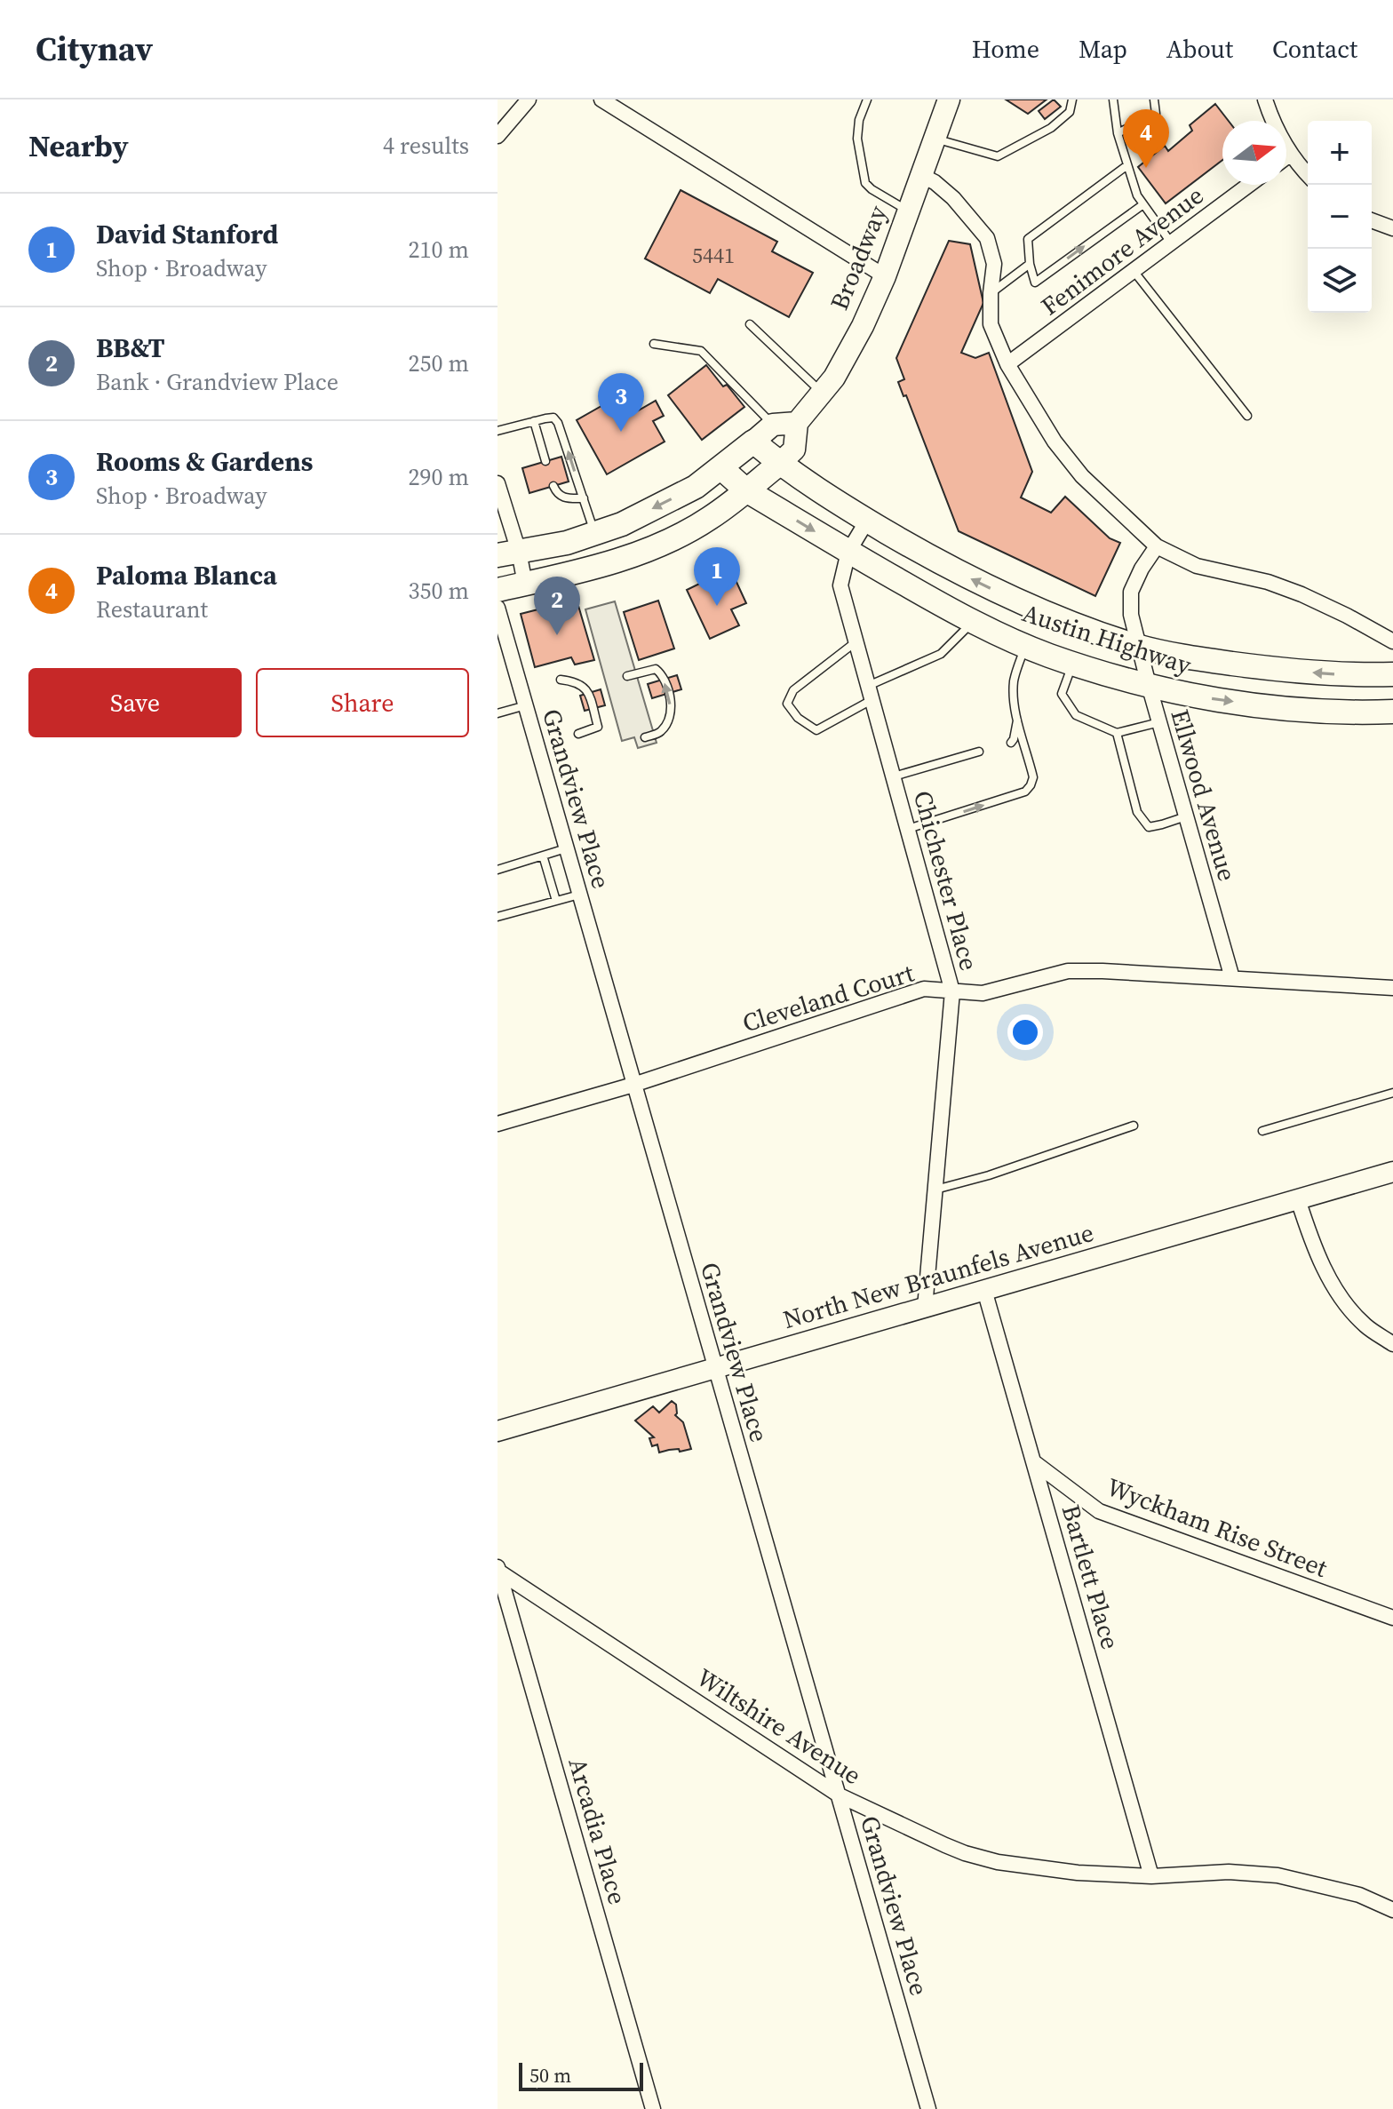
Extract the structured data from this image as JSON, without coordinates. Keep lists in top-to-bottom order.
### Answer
{
  "streets": {
    "main road": ["Broadway", "Austin Highway"],
    "street": [
      "Fenimore Avenue",
      "Ellwood Avenue",
      "Grandview Place",
      "Chichester Place",
      "Cleveland Court",
      "North New Braunfels Avenue",
      "Wyckham Rise Street",
      "Bartlett Place",
      "Wiltshire Avenue",
      "Arcadia Place"
    ]
  },
  "crossings": [
    ["Broadway", "Austin Highway"],
    ["Austin Highway", "Ellwood Avenue"],
    ["Austin Highway", "Chichester Place"],
    ["Ellwood Avenue", "Cleveland Court"],
    ["Grandview Place", "Cleveland Court"],
    ["Grandview Place", "North New Braunfels Avenue"],
    ["Grandview Place", "Wiltshire Avenue"],
    ["Chichester Place", "Cleveland Court"],
    ["Chichester Place", "North New Braunfels Avenue"],
    ["North New Braunfels Avenue", "Bartlett Place"],
    ["Wyckham Rise Street", "Bartlett Place"],
    ["Bartlett Place", "Wiltshire Avenue"],
    ["Wiltshire Avenue", "Arcadia Place"]
  ],
  "house_numbers": ["5441"],
  "scale_bar": "50 m",
  "north": "right",
  "page": {
    "header": "Citynav",
    "nav": [
      "Home",
      "Map",
      "About",
      "Contact"
    ],
    "heading": ["Nearby", "4 results"],
    "pins": [
      "4",
      "3",
      "1",
      "2"
    ],
    "map_buttons": ["+", "−"],
    "list": [
      {
        "mark": "1",
        "name": "David Stanford",
        "note": "Shop · Broadway",
        "value": "210 m"
      },
      {
        "mark": "2",
        "name": "BB&T",
        "note": "Bank · Grandview Place",
        "value": "250 m"
      },
      {
        "mark": "3",
        "name": "Rooms & Gardens",
        "note": "Shop · Broadway",
        "value": "290 m"
      },
      {
        "mark": "4",
        "name": "Paloma Blanca",
        "note": "Restaurant",
        "value": "350 m"
      }
    ],
    "buttons": ["Save", "Share"],
    "scale": "50 m"
  }
}
